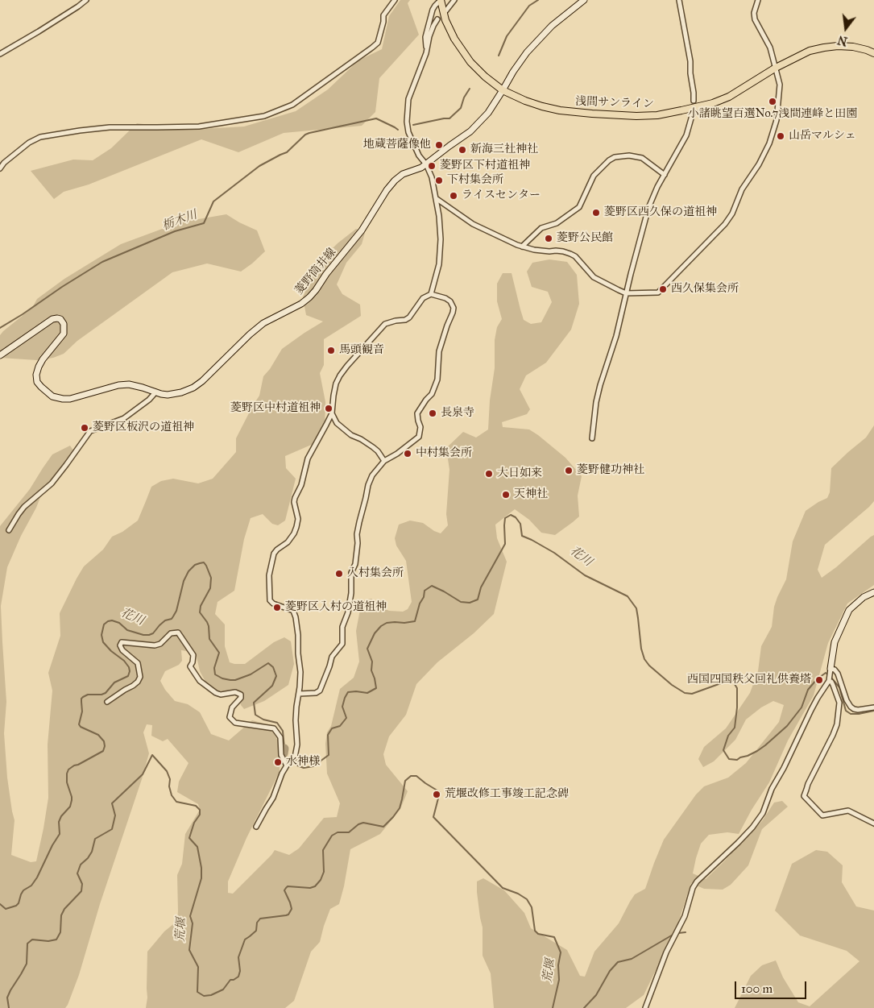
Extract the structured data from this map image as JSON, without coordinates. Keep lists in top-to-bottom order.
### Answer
{
  "streets": {
    "main road": ["浅間サンライン", "菱野筒井線"]
  },
  "crossings": [
    ["浅間サンライン", "菱野筒井線"]
  ],
  "water": ["栃木川", "花川", "荒堰"],
  "places": [
    "小諸眺望百選No.7浅間連峰と田園",
    "山岳マルシェ",
    "地蔵菩薩像他",
    "新海三社神社",
    "菱野区下村道祖神",
    "下村集会所",
    "ライスセンター",
    "菱野区西久保の道祖神",
    "菱野公民館",
    "西久保集会所",
    "馬頭観音",
    "菱野区中村道祖神",
    "長泉寺",
    "菱野区板沢の道祖神",
    "中村集会所",
    "菱野健功神社",
    "大日如来",
    "天神社",
    "入村集会所",
    "菱野区入村の道祖神",
    "西国四国秩父回礼供養塔",
    "水神様",
    "荒堰改修工事竣工記念碑"
  ],
  "scale_bar": "100 m",
  "north": "bottom"
}
